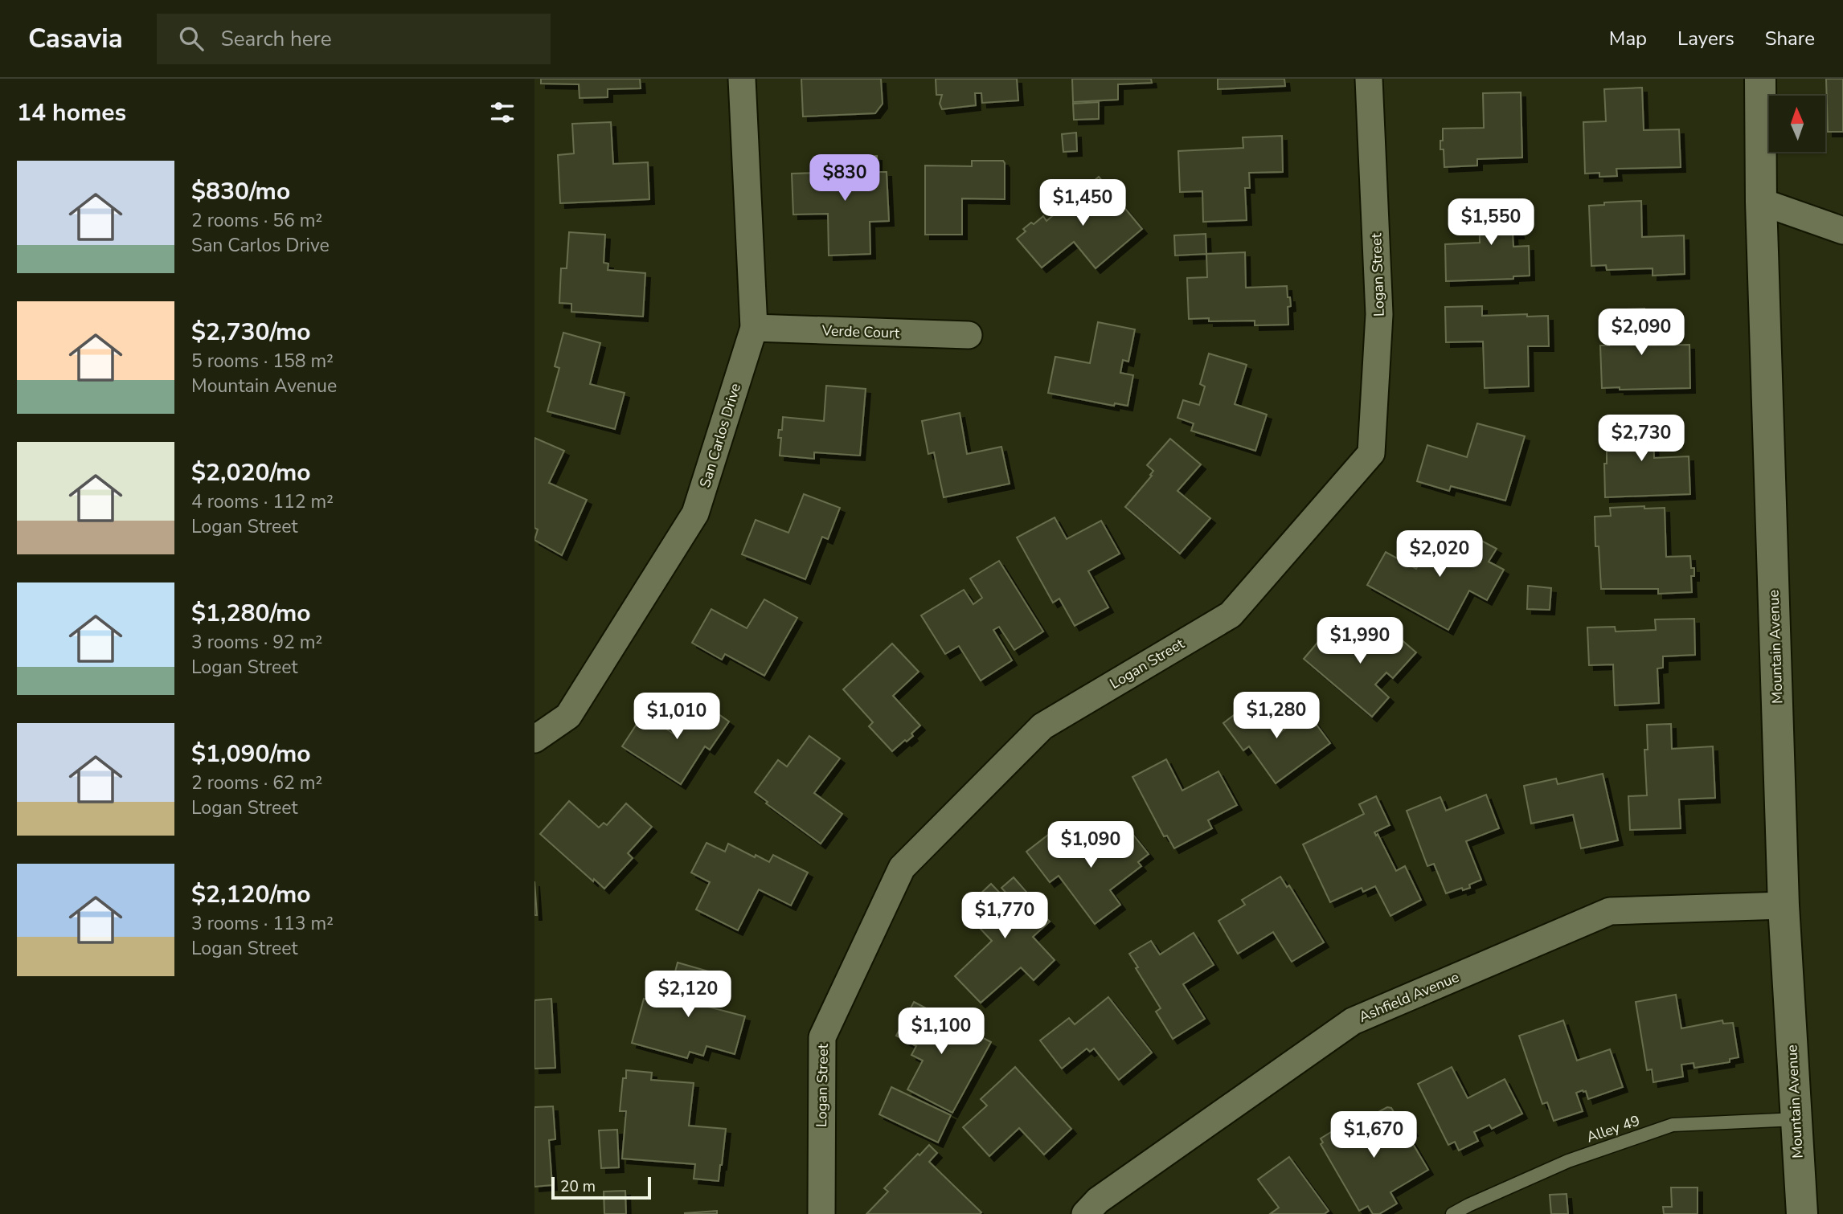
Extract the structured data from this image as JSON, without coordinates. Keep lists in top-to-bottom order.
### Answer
{
  "streets": {
    "street": [
      "Logan Street",
      "Verde Court",
      "San Carlos Drive",
      "Mountain Avenue",
      "Ashfield Avenue"
    ],
    "lane": ["Alley 49"]
  },
  "crossings": [
    ["Verde Court", "San Carlos Drive"],
    ["Mountain Avenue", "Ashfield Avenue"],
    ["Mountain Avenue", "Alley 49"]
  ],
  "scale_bar": "20 m",
  "north": "top",
  "page": {
    "header": "Casavia",
    "search": "Search here",
    "nav": ["Map", "Layers", "Share"],
    "heading": "14 homes",
    "list": [
      {
        "name": "$830/mo",
        "note": "2 rooms · 56 m² · San Carlos Drive"
      },
      {
        "name": "$2,730/mo",
        "note": "5 rooms · 158 m² · Mountain Avenue"
      },
      {
        "name": "$2,020/mo",
        "note": "4 rooms · 112 m² · Logan Street"
      },
      {
        "name": "$1,280/mo",
        "note": "3 rooms · 92 m² · Logan Street"
      },
      {
        "name": "$1,090/mo",
        "note": "2 rooms · 62 m² · Logan Street"
      },
      {
        "name": "$2,120/mo",
        "note": "3 rooms · 113 m² · Logan Street"
      }
    ],
    "price": [
      "$830",
      "$1,450",
      "$1,550",
      "$2,090",
      "$2,730",
      "$2,020",
      "$1,990",
      "$1,280",
      "$1,010",
      "$1,090",
      "$1,770",
      "$2,120",
      "$1,100",
      "$1,670"
    ],
    "scale": "20 m"
  }
}
